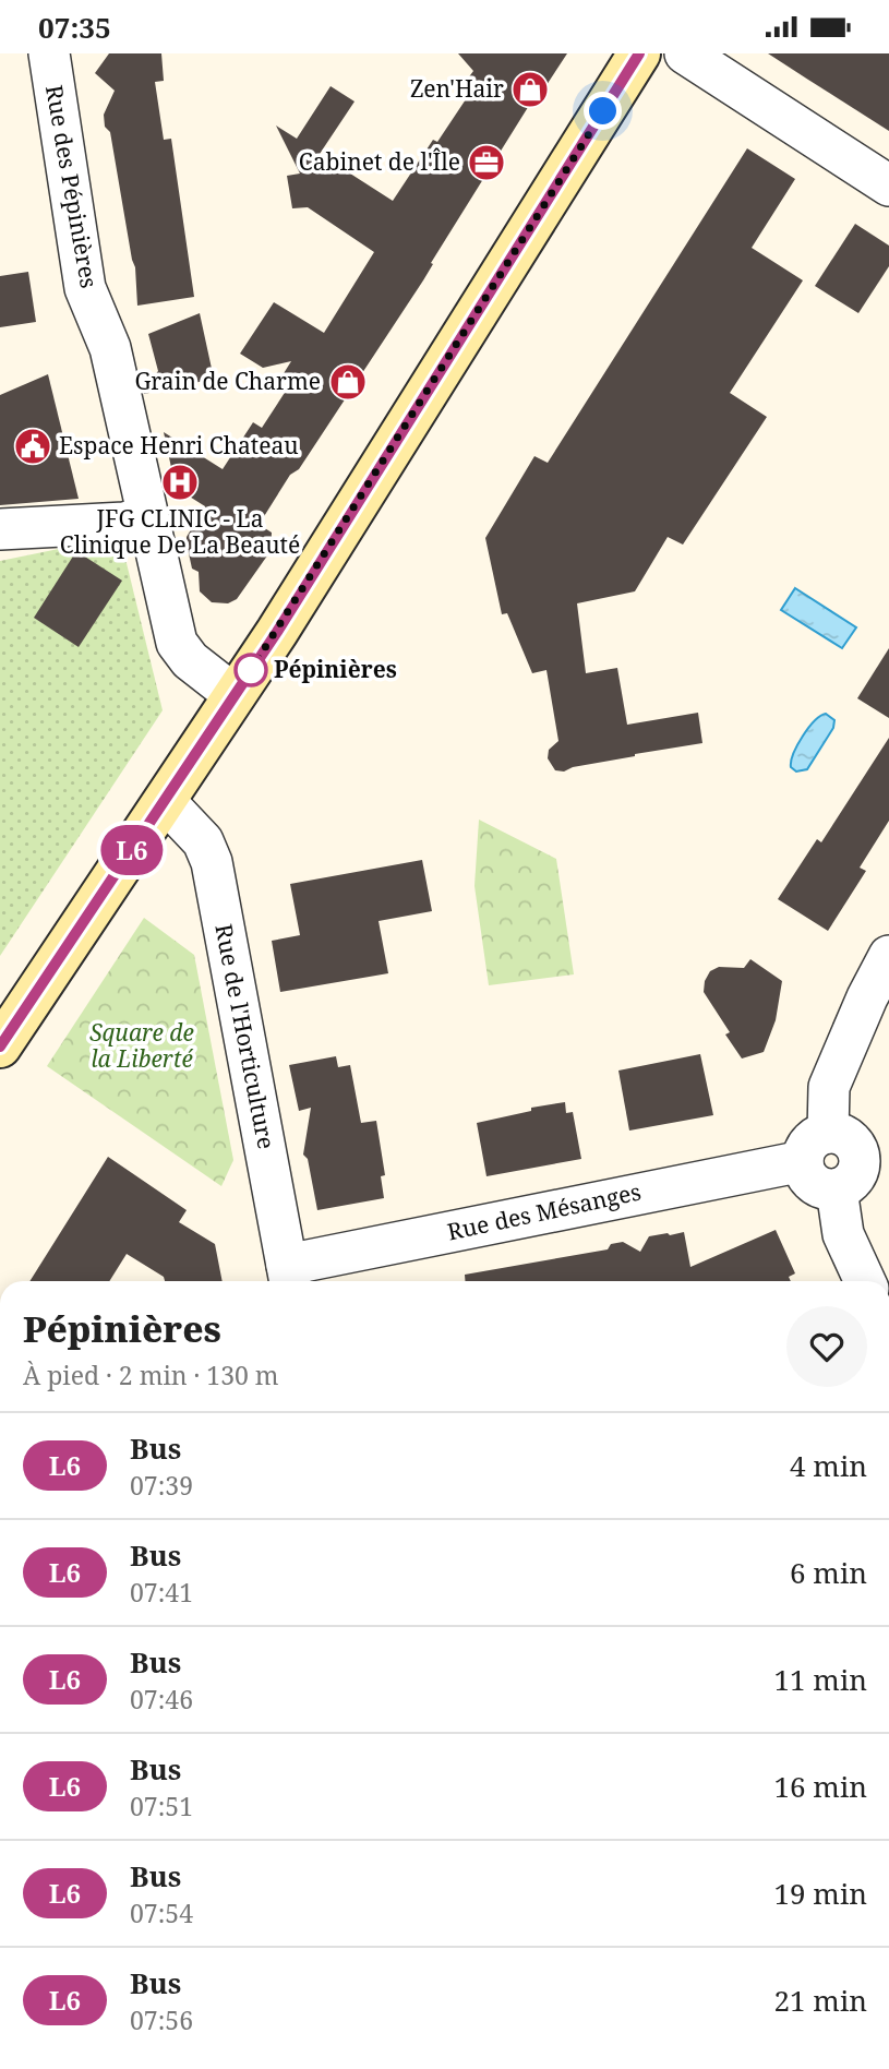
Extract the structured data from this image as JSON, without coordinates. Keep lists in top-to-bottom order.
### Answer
{
  "streets": {
    "street": ["Rue des Pépinières", "Rue de l'Horticulture", "Rue des Mésanges"]
  },
  "crossings": [
    ["Rue de l'Horticulture", "Rue des Mésanges"]
  ],
  "parks": ["Square de la Liberté"],
  "places": {
    "shop": ["Zen'Hair", "Grain de Charme"],
    "office": ["Cabinet de l'Île"],
    "public building": ["Espace Henri Chateau"],
    "hospital": ["JFG CLINIC - La Clinique De La Beauté"],
    "other": ["Pépinières"]
  },
  "lines": ["bus line L6"],
  "page": {
    "status": "07:35",
    "on_map": "L6",
    "heading": ["Pépinières", "À pied · 2 min · 130 m"],
    "list": [
      {
        "mark": "L6",
        "name": "Bus",
        "note": "07:39",
        "value": "4 min"
      },
      {
        "mark": "L6",
        "name": "Bus",
        "note": "07:41",
        "value": "6 min"
      },
      {
        "mark": "L6",
        "name": "Bus",
        "note": "07:46",
        "value": "11 min"
      },
      {
        "mark": "L6",
        "name": "Bus",
        "note": "07:51",
        "value": "16 min"
      },
      {
        "mark": "L6",
        "name": "Bus",
        "note": "07:54",
        "value": "19 min"
      },
      {
        "mark": "L6",
        "name": "Bus",
        "note": "07:56",
        "value": "21 min"
      }
    ]
  }
}
